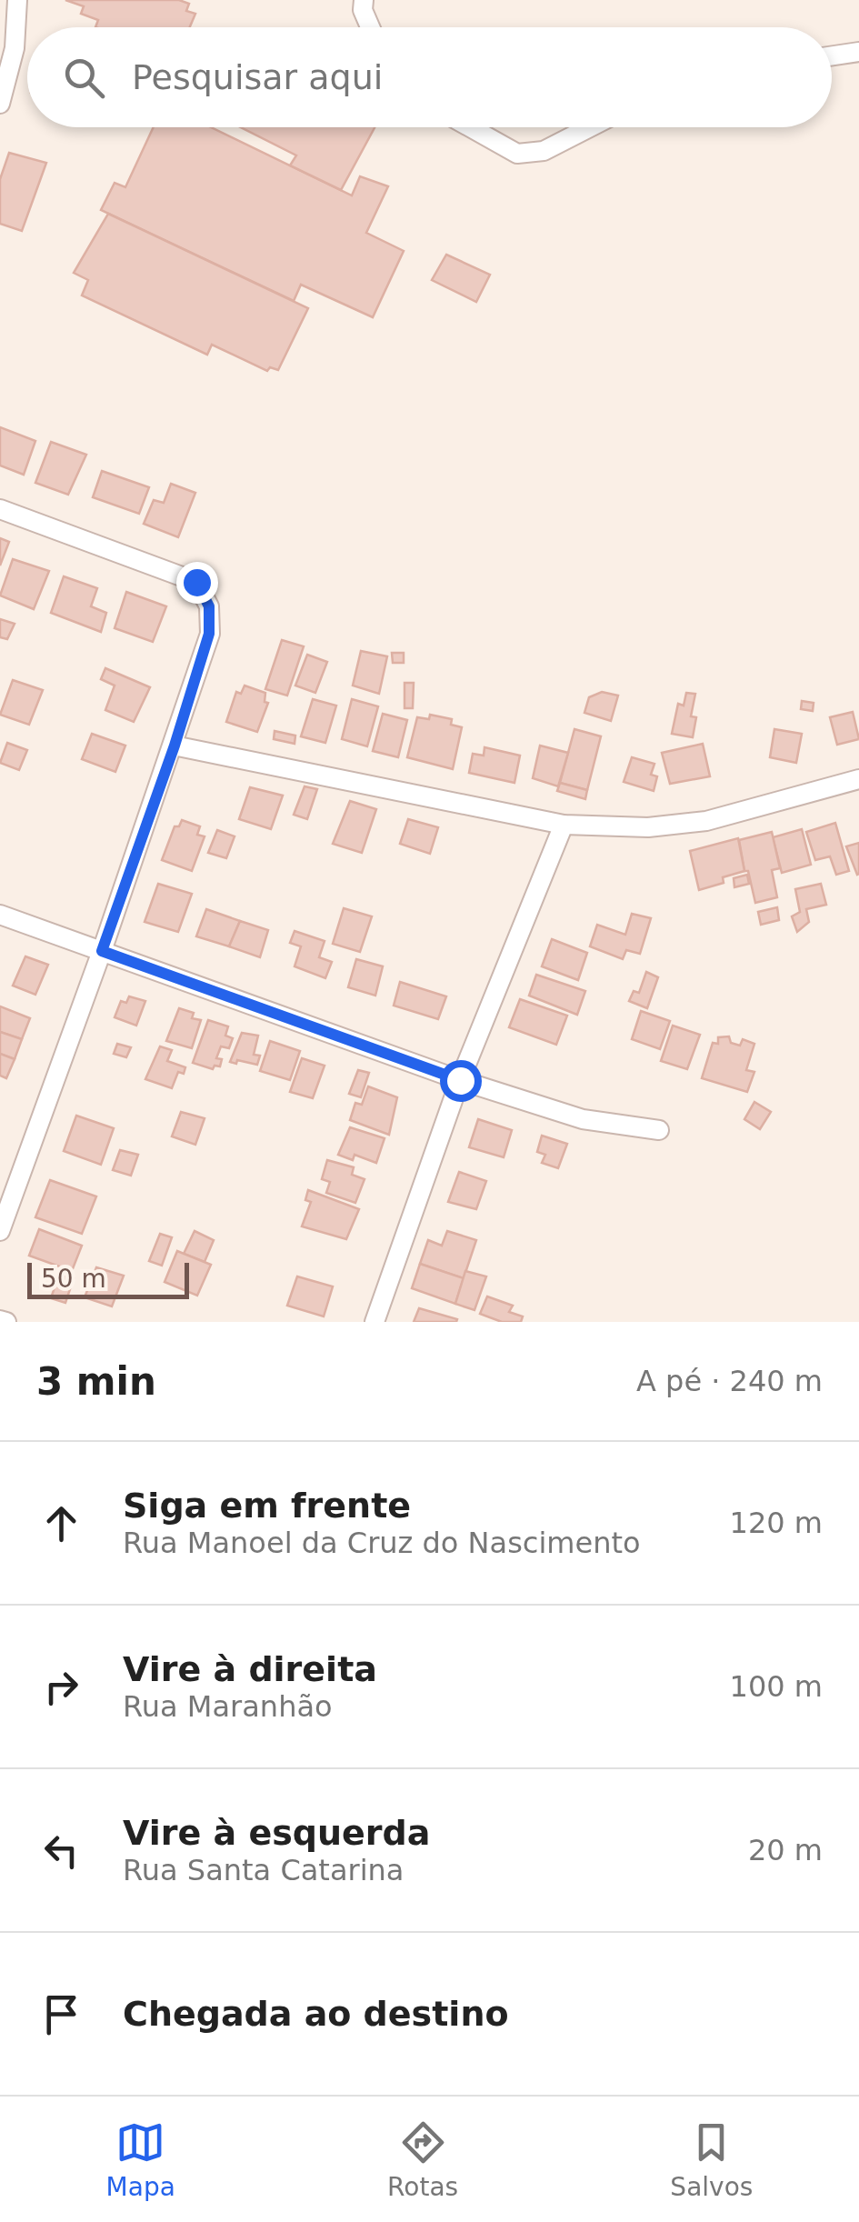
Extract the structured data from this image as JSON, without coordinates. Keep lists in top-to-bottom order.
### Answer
{
  "scale_bar": "50 m",
  "page": {
    "search": "Pesquisar aqui",
    "scale": "50 m",
    "heading": ["3 min", "A pé · 240 m"],
    "list": [
      ["Siga em frente", "Rua Manoel da Cruz do Nascimento", "120 m"],
      ["Vire à direita", "Rua Maranhão", "100 m"],
      ["Vire à esquerda", "Rua Santa Catarina", "20 m"],
      "Chegada ao destino"
    ],
    "nav": ["Mapa", "Rotas", "Salvos"]
  }
}
